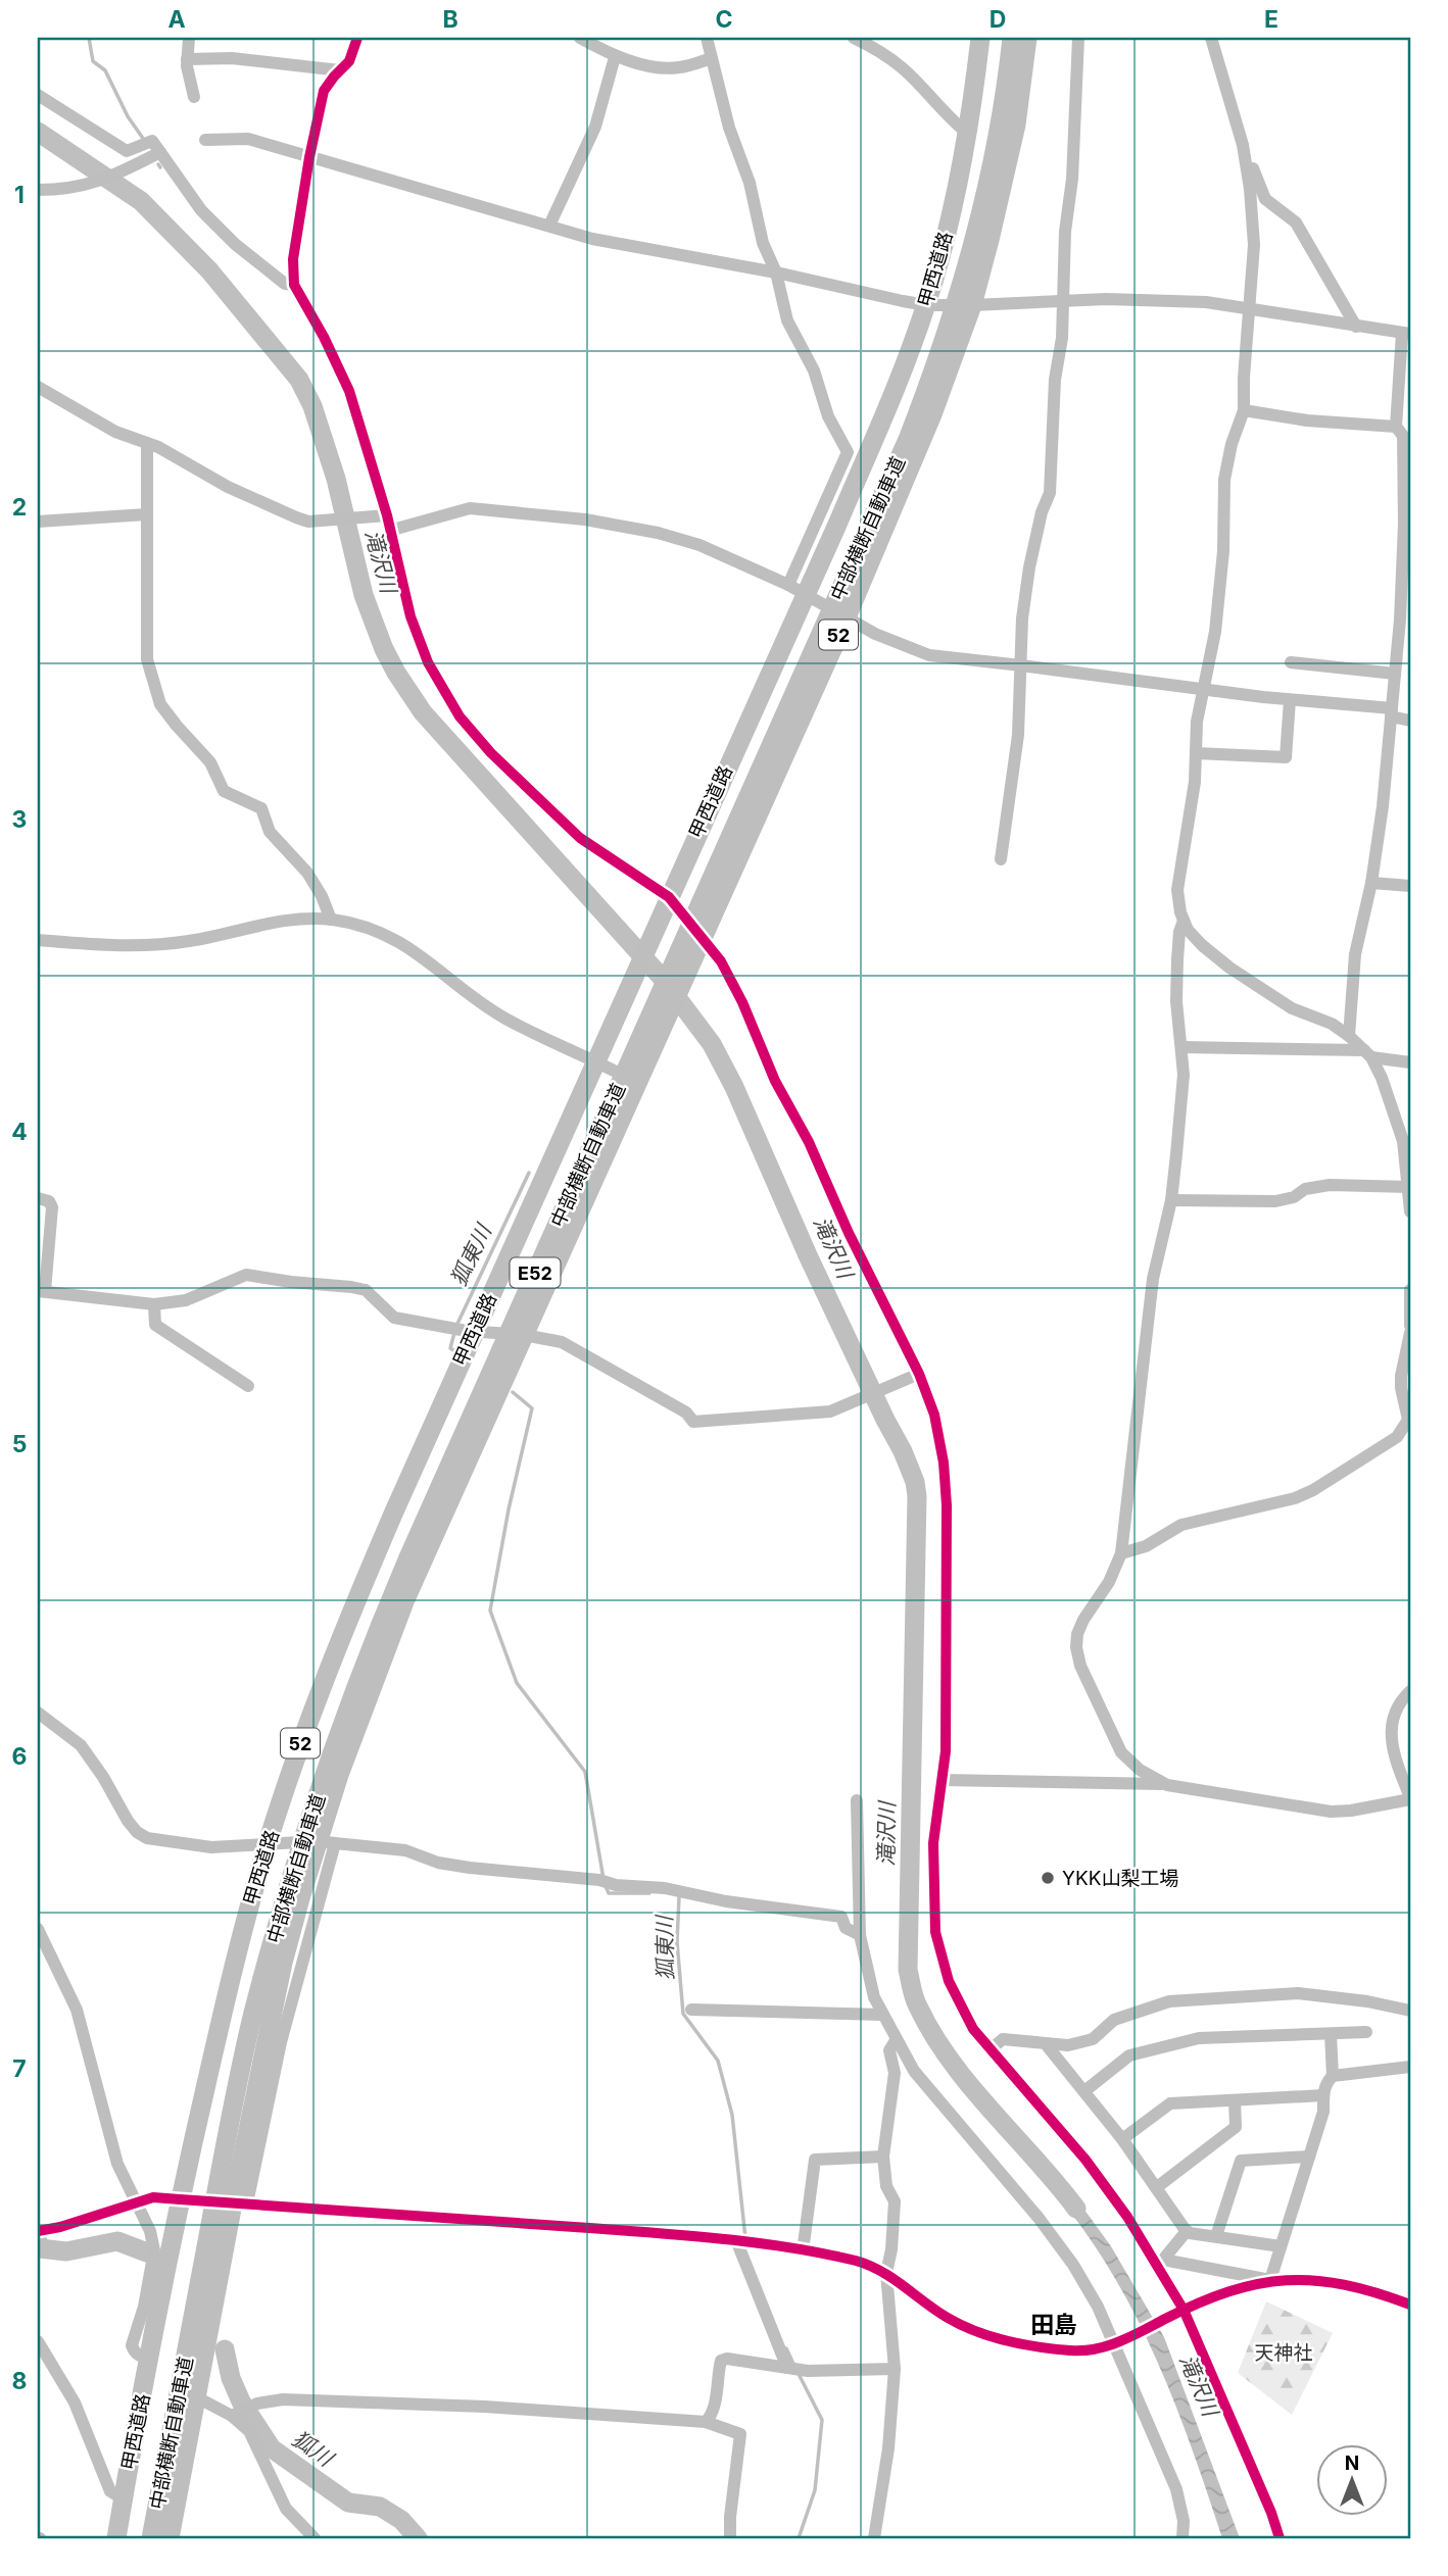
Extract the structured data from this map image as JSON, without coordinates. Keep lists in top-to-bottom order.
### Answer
{
  "streets": {
    "highway": [
      "甲西道路",
      "中部横断自動車道",
      "52",
      "E52"
    ]
  },
  "districts": ["田島"],
  "water": ["滝沢川", "狐東川", "狐川"],
  "parks": ["天神社"],
  "places": ["YKK山梨工場"],
  "north": "top",
  "grid": {
    "columns": [
      "A",
      "B",
      "C",
      "D",
      "E"
    ],
    "rows": [
      "1",
      "2",
      "3",
      "4",
      "5",
      "6",
      "7",
      "8"
    ]
  }
}
